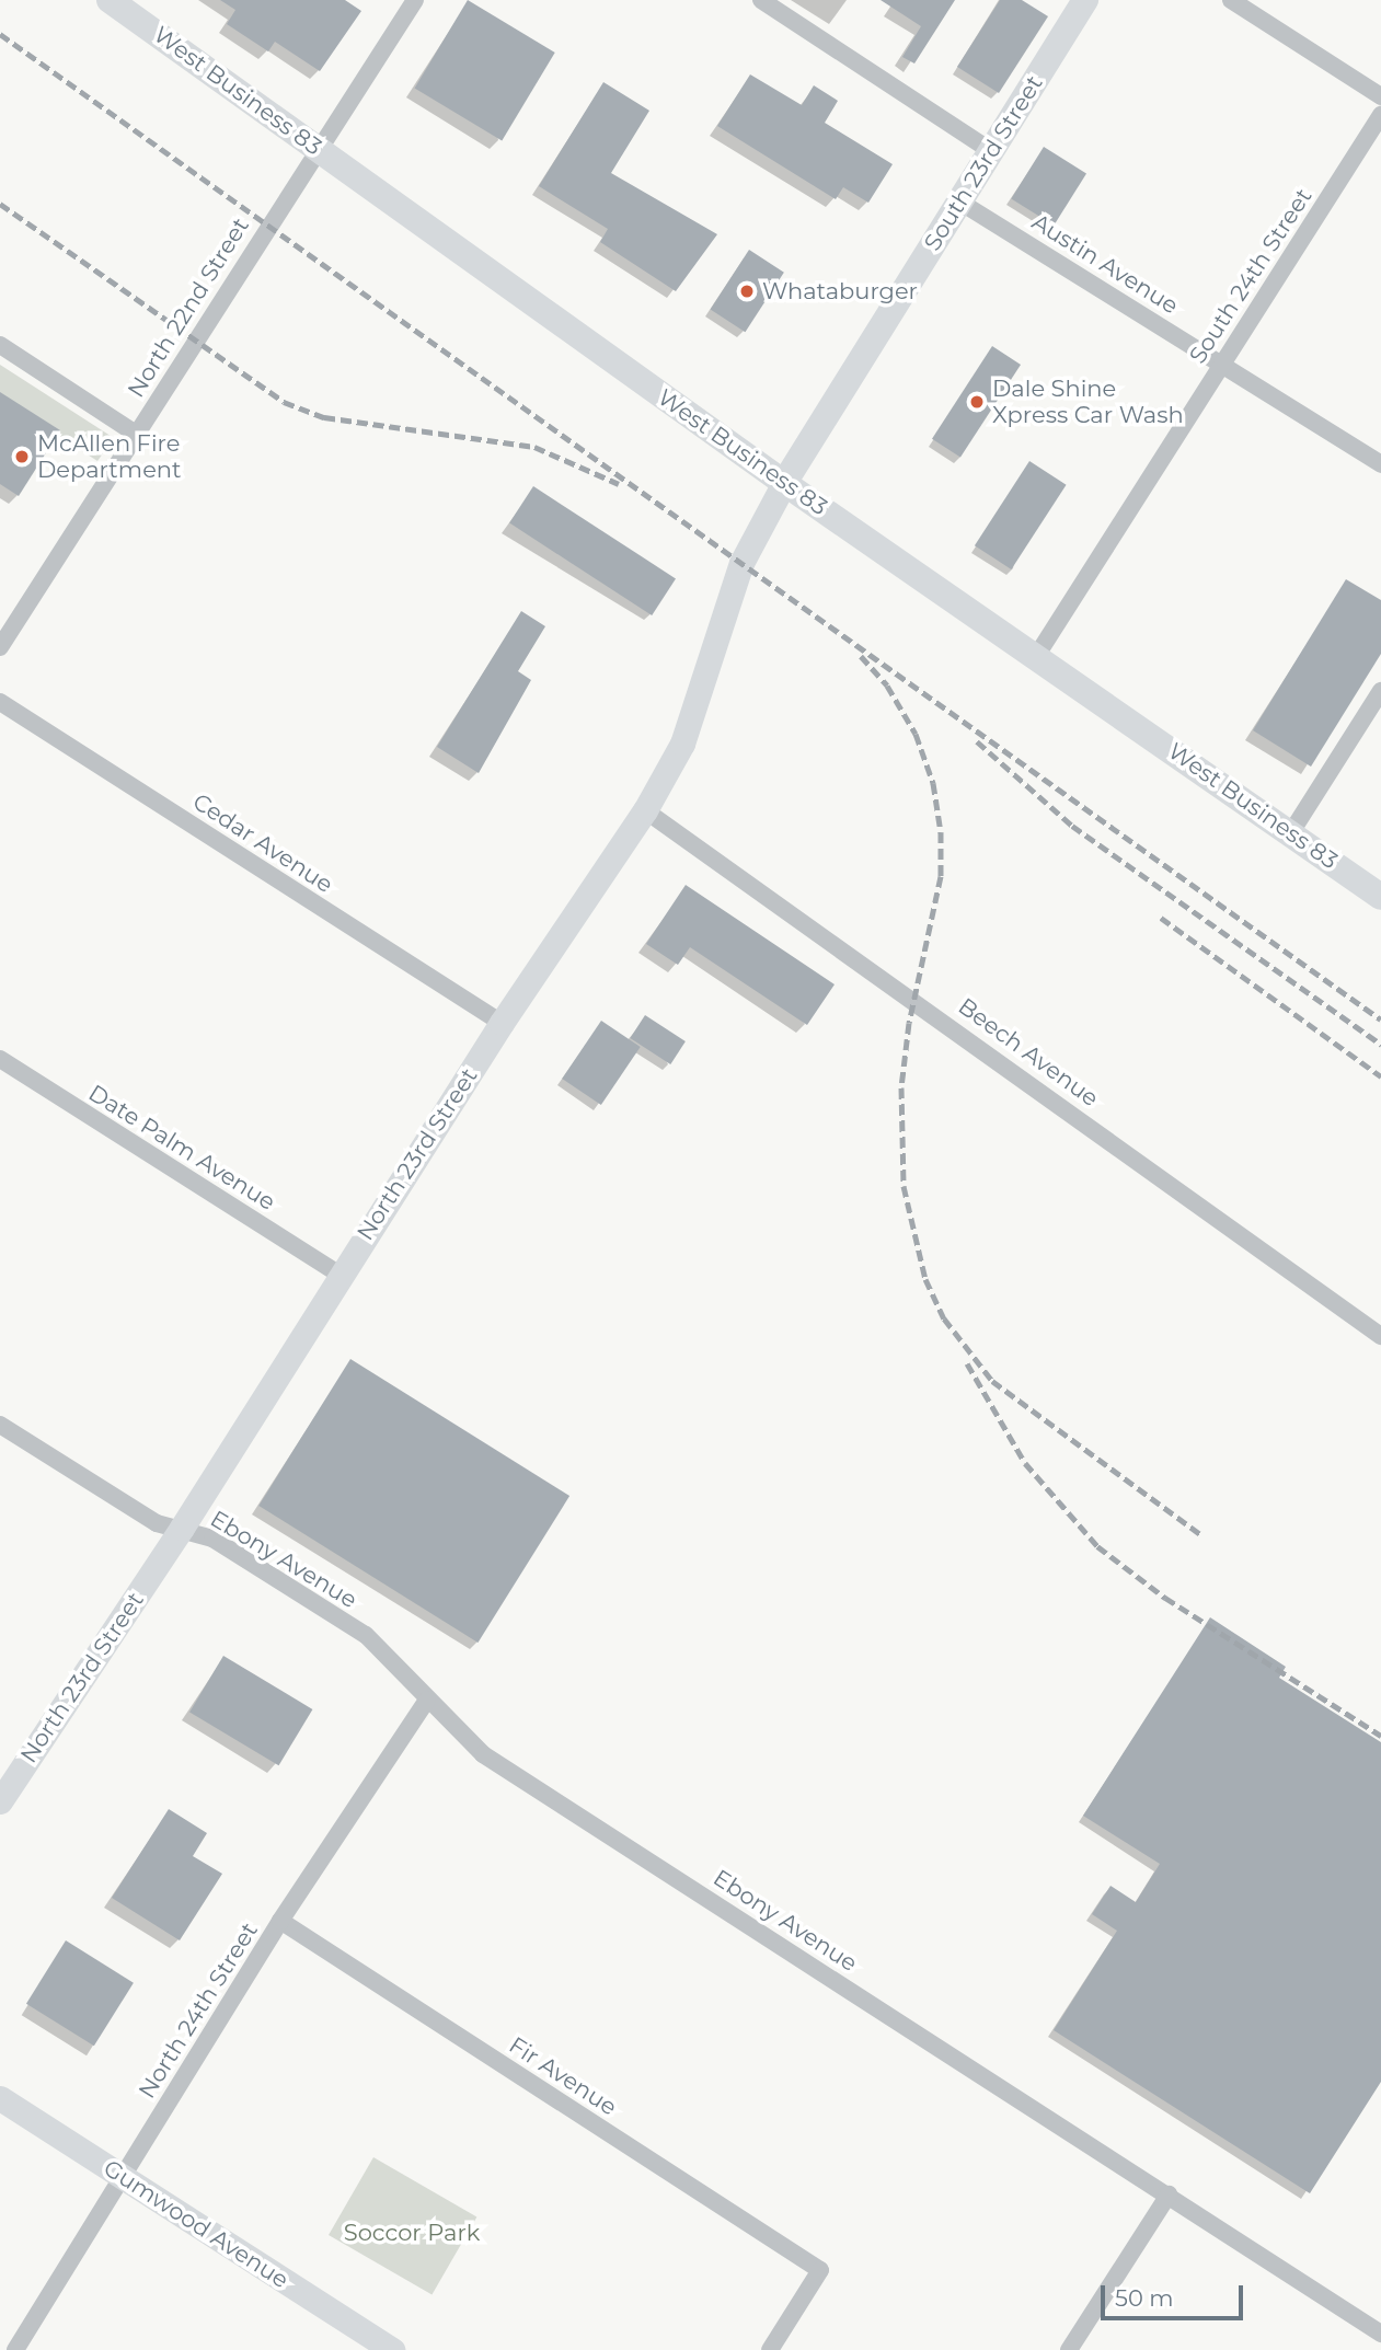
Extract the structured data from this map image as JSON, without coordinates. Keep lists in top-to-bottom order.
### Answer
{
  "streets": {
    "main road": [
      "West Business 83",
      "South 23rd Street",
      "North 23rd Street",
      "Gumwood Avenue"
    ],
    "street": [
      "Austin Avenue",
      "South 24th Street",
      "North 22nd Street",
      "Cedar Avenue",
      "Beech Avenue",
      "Date Palm Avenue",
      "Ebony Avenue",
      "North 24th Street",
      "Fir Avenue"
    ]
  },
  "crossings": [
    ["West Business 83", "South 23rd Street"],
    ["West Business 83", "South 24th Street"],
    ["West Business 83", "North 22nd Street"],
    ["West Business 83", "North 23rd Street"],
    ["South 23rd Street", "Austin Avenue"],
    ["South 23rd Street", "North 23rd Street"],
    ["Austin Avenue", "South 24th Street"],
    ["Cedar Avenue", "North 23rd Street"],
    ["Beech Avenue", "North 23rd Street"],
    ["Date Palm Avenue", "North 23rd Street"],
    ["North 23rd Street", "Ebony Avenue"],
    ["Ebony Avenue", "North 24th Street"],
    ["North 24th Street", "Fir Avenue"],
    ["North 24th Street", "Gumwood Avenue"]
  ],
  "parks": ["Soccor Park"],
  "places": ["Whataburger", "Dale Shine Xpress Car Wash", "McAllen Fire Department"],
  "scale_bar": "50 m"
}
